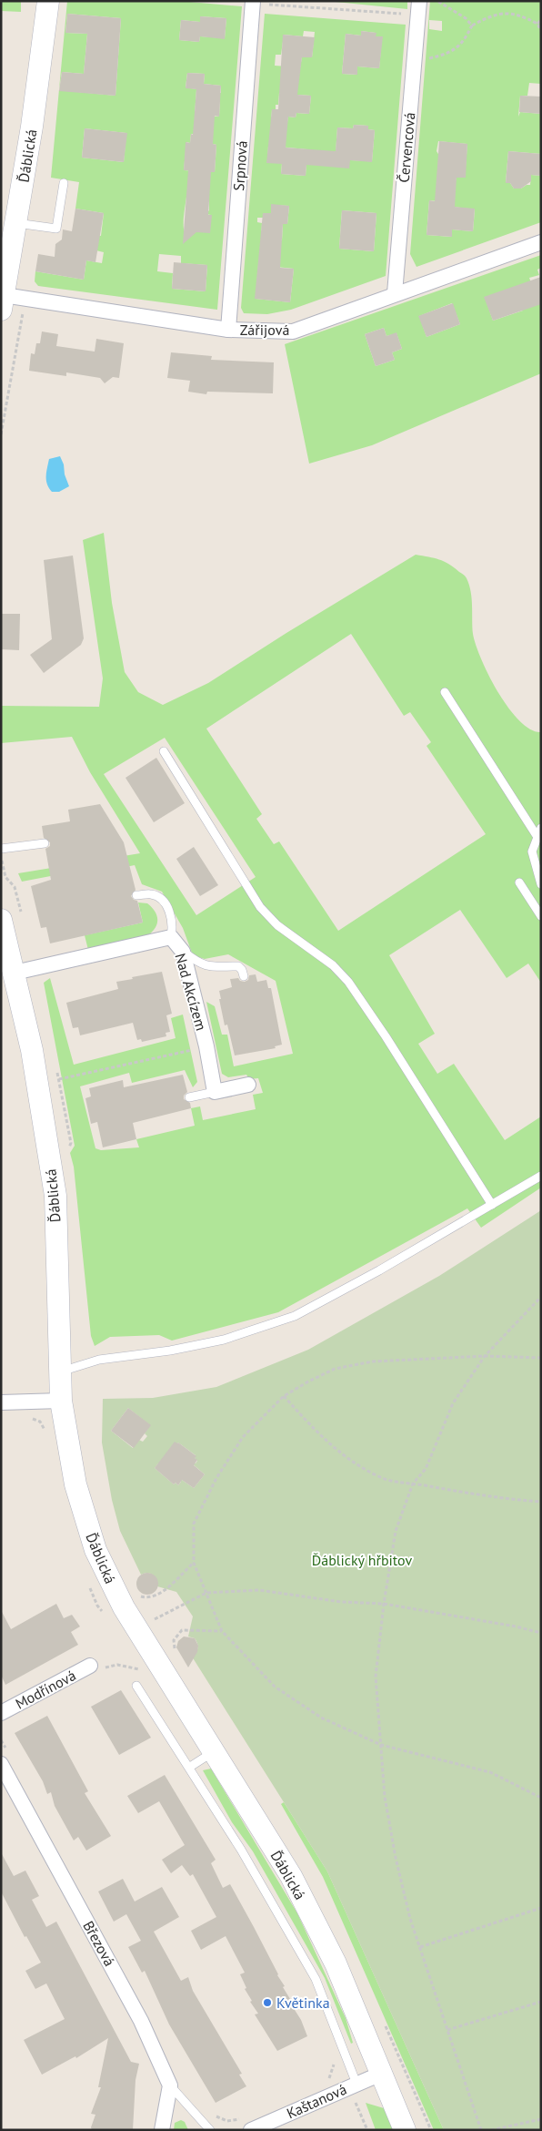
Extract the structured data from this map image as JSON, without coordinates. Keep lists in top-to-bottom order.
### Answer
{
  "streets": {
    "main road": ["Ďáblická"],
    "street": [
      "Červencová",
      "Srpnová",
      "Zářijová",
      "Nad Akcízem",
      "Modřínová",
      "Březová",
      "Kaštanová"
    ]
  },
  "crossings": [
    ["Červencová", "Zářijová"],
    ["Ďáblická", "Zářijová"],
    ["Ďáblická", "Nad Akcízem"],
    ["Ďáblická", "Kaštanová"],
    ["Srpnová", "Zářijová"]
  ],
  "parks": ["Ďáblický hřbitov"],
  "places": ["Květinka"]
}
